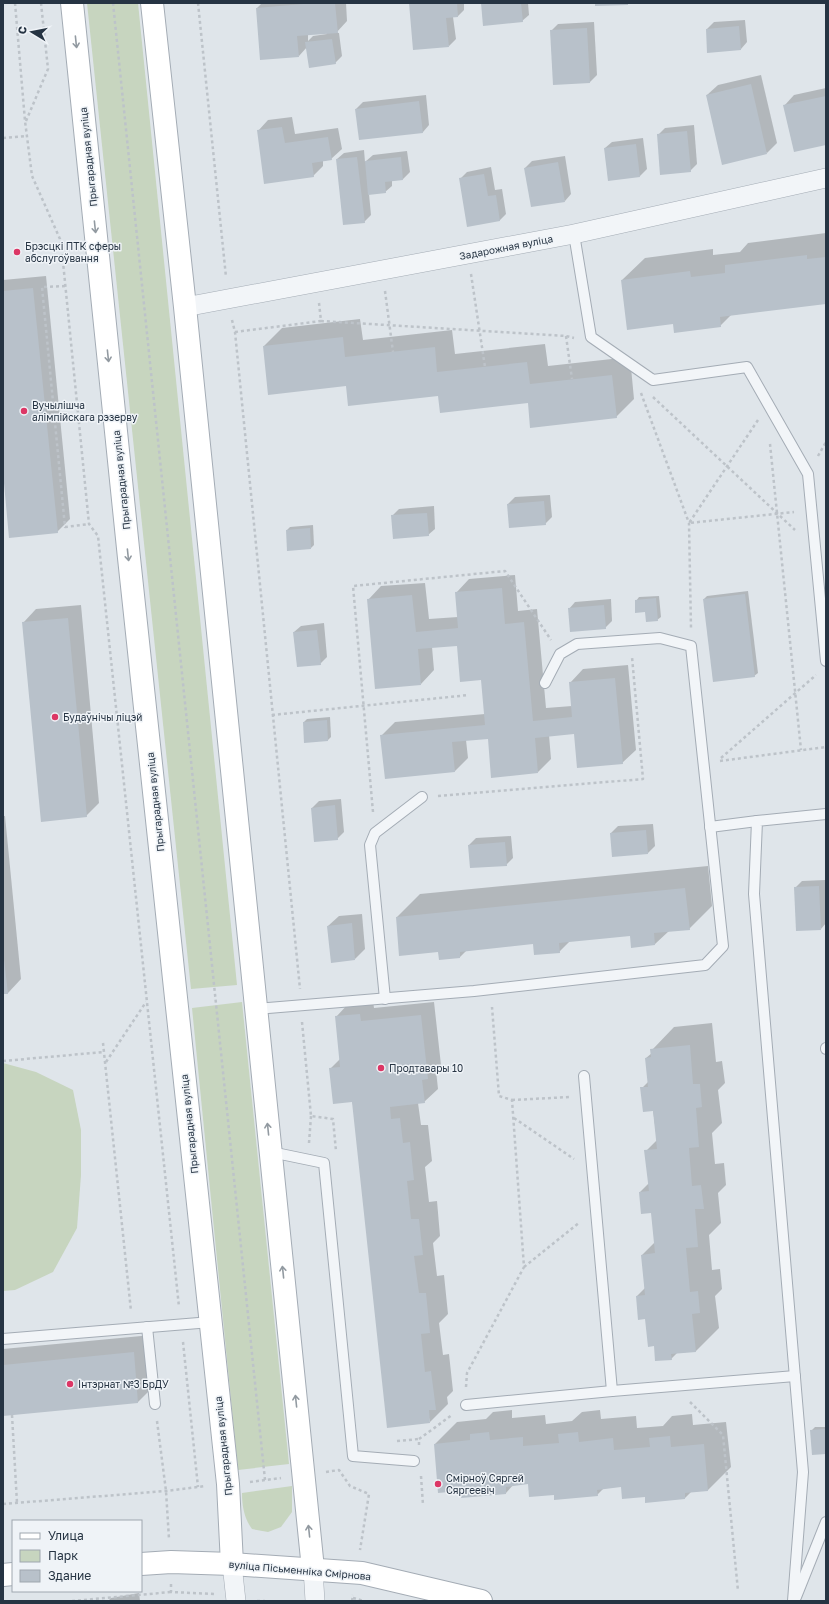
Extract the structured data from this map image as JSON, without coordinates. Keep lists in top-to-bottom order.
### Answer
{
  "streets": {
    "street": ["Прыгарадная вуліца", "Задарожная вуліца", "вуліца Пісьменніка Смірнова"]
  },
  "crossings": [
    ["Прыгарадная вуліца", "вуліца Пісьменніка Смірнова"]
  ],
  "places": [
    "Брэсцкі ПТК сферы абслугоўвання",
    "Вучылішча алімпійскага рэзерву",
    "Будаўнічы ліцэй",
    "Продтавары 10",
    "Інтэрнат №3 БрДУ",
    "Смірноў Сяргей Сяргеевіч"
  ],
  "legend": ["Улица", "Парк", "Здание"],
  "north": "left"
}
